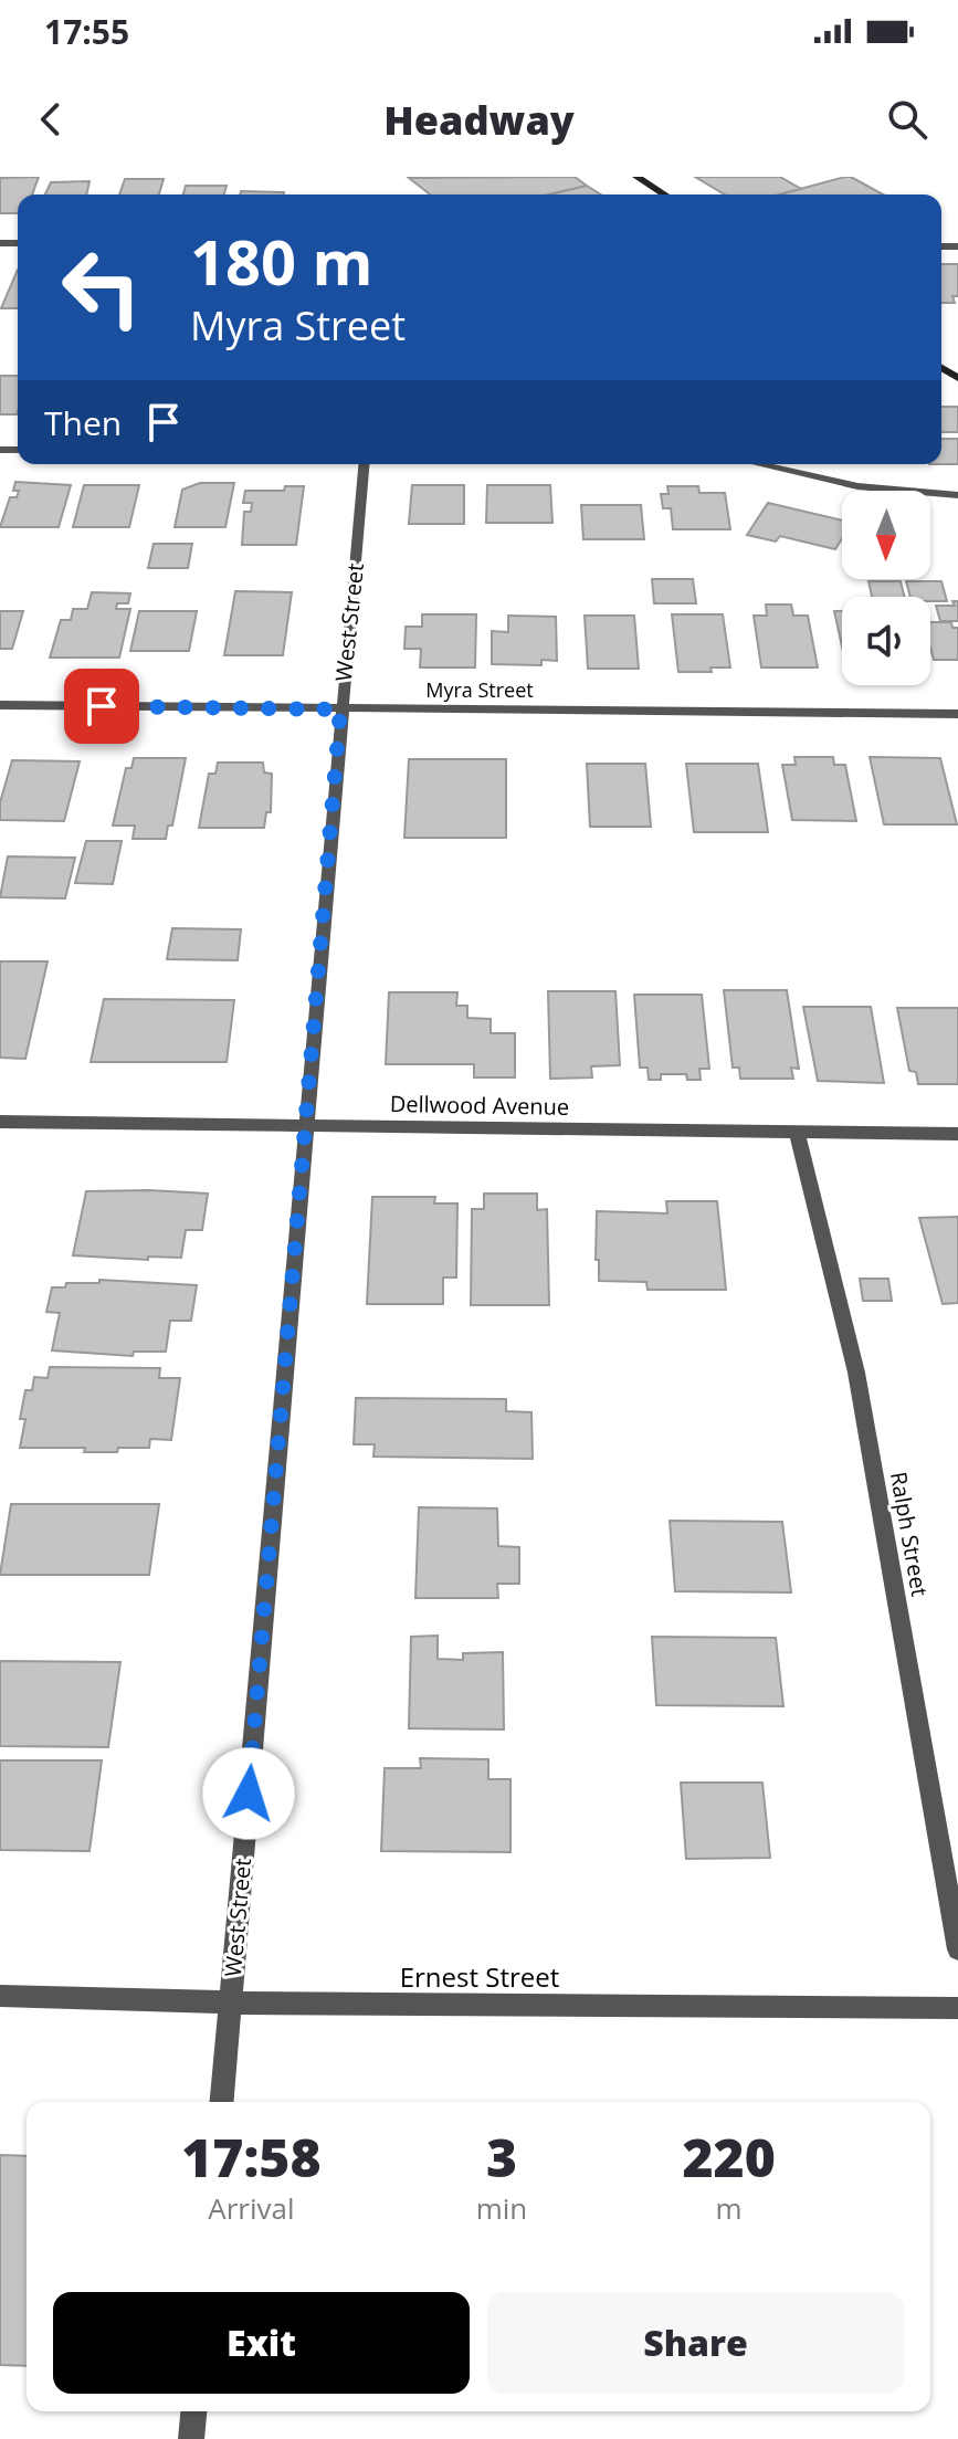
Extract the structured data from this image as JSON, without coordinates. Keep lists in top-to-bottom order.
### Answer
{
  "streets": {
    "street": [
      "West Street",
      "Myra Street",
      "Dellwood Avenue",
      "Ralph Street",
      "Ernest Street"
    ]
  },
  "crossings": [
    ["West Street", "Myra Street"],
    ["West Street", "Dellwood Avenue"],
    ["West Street", "Ernest Street"],
    ["Dellwood Avenue", "Ralph Street"]
  ],
  "north": "bottom",
  "page": {
    "status": "17:55",
    "header": "Headway",
    "turn": ["180 m", "Myra Street"],
    "then": "Then",
    "eta": [
      "17:58",
      "Arrival",
      "3",
      "min",
      "220",
      "m"
    ],
    "buttons": ["Exit", "Share"]
  }
}
